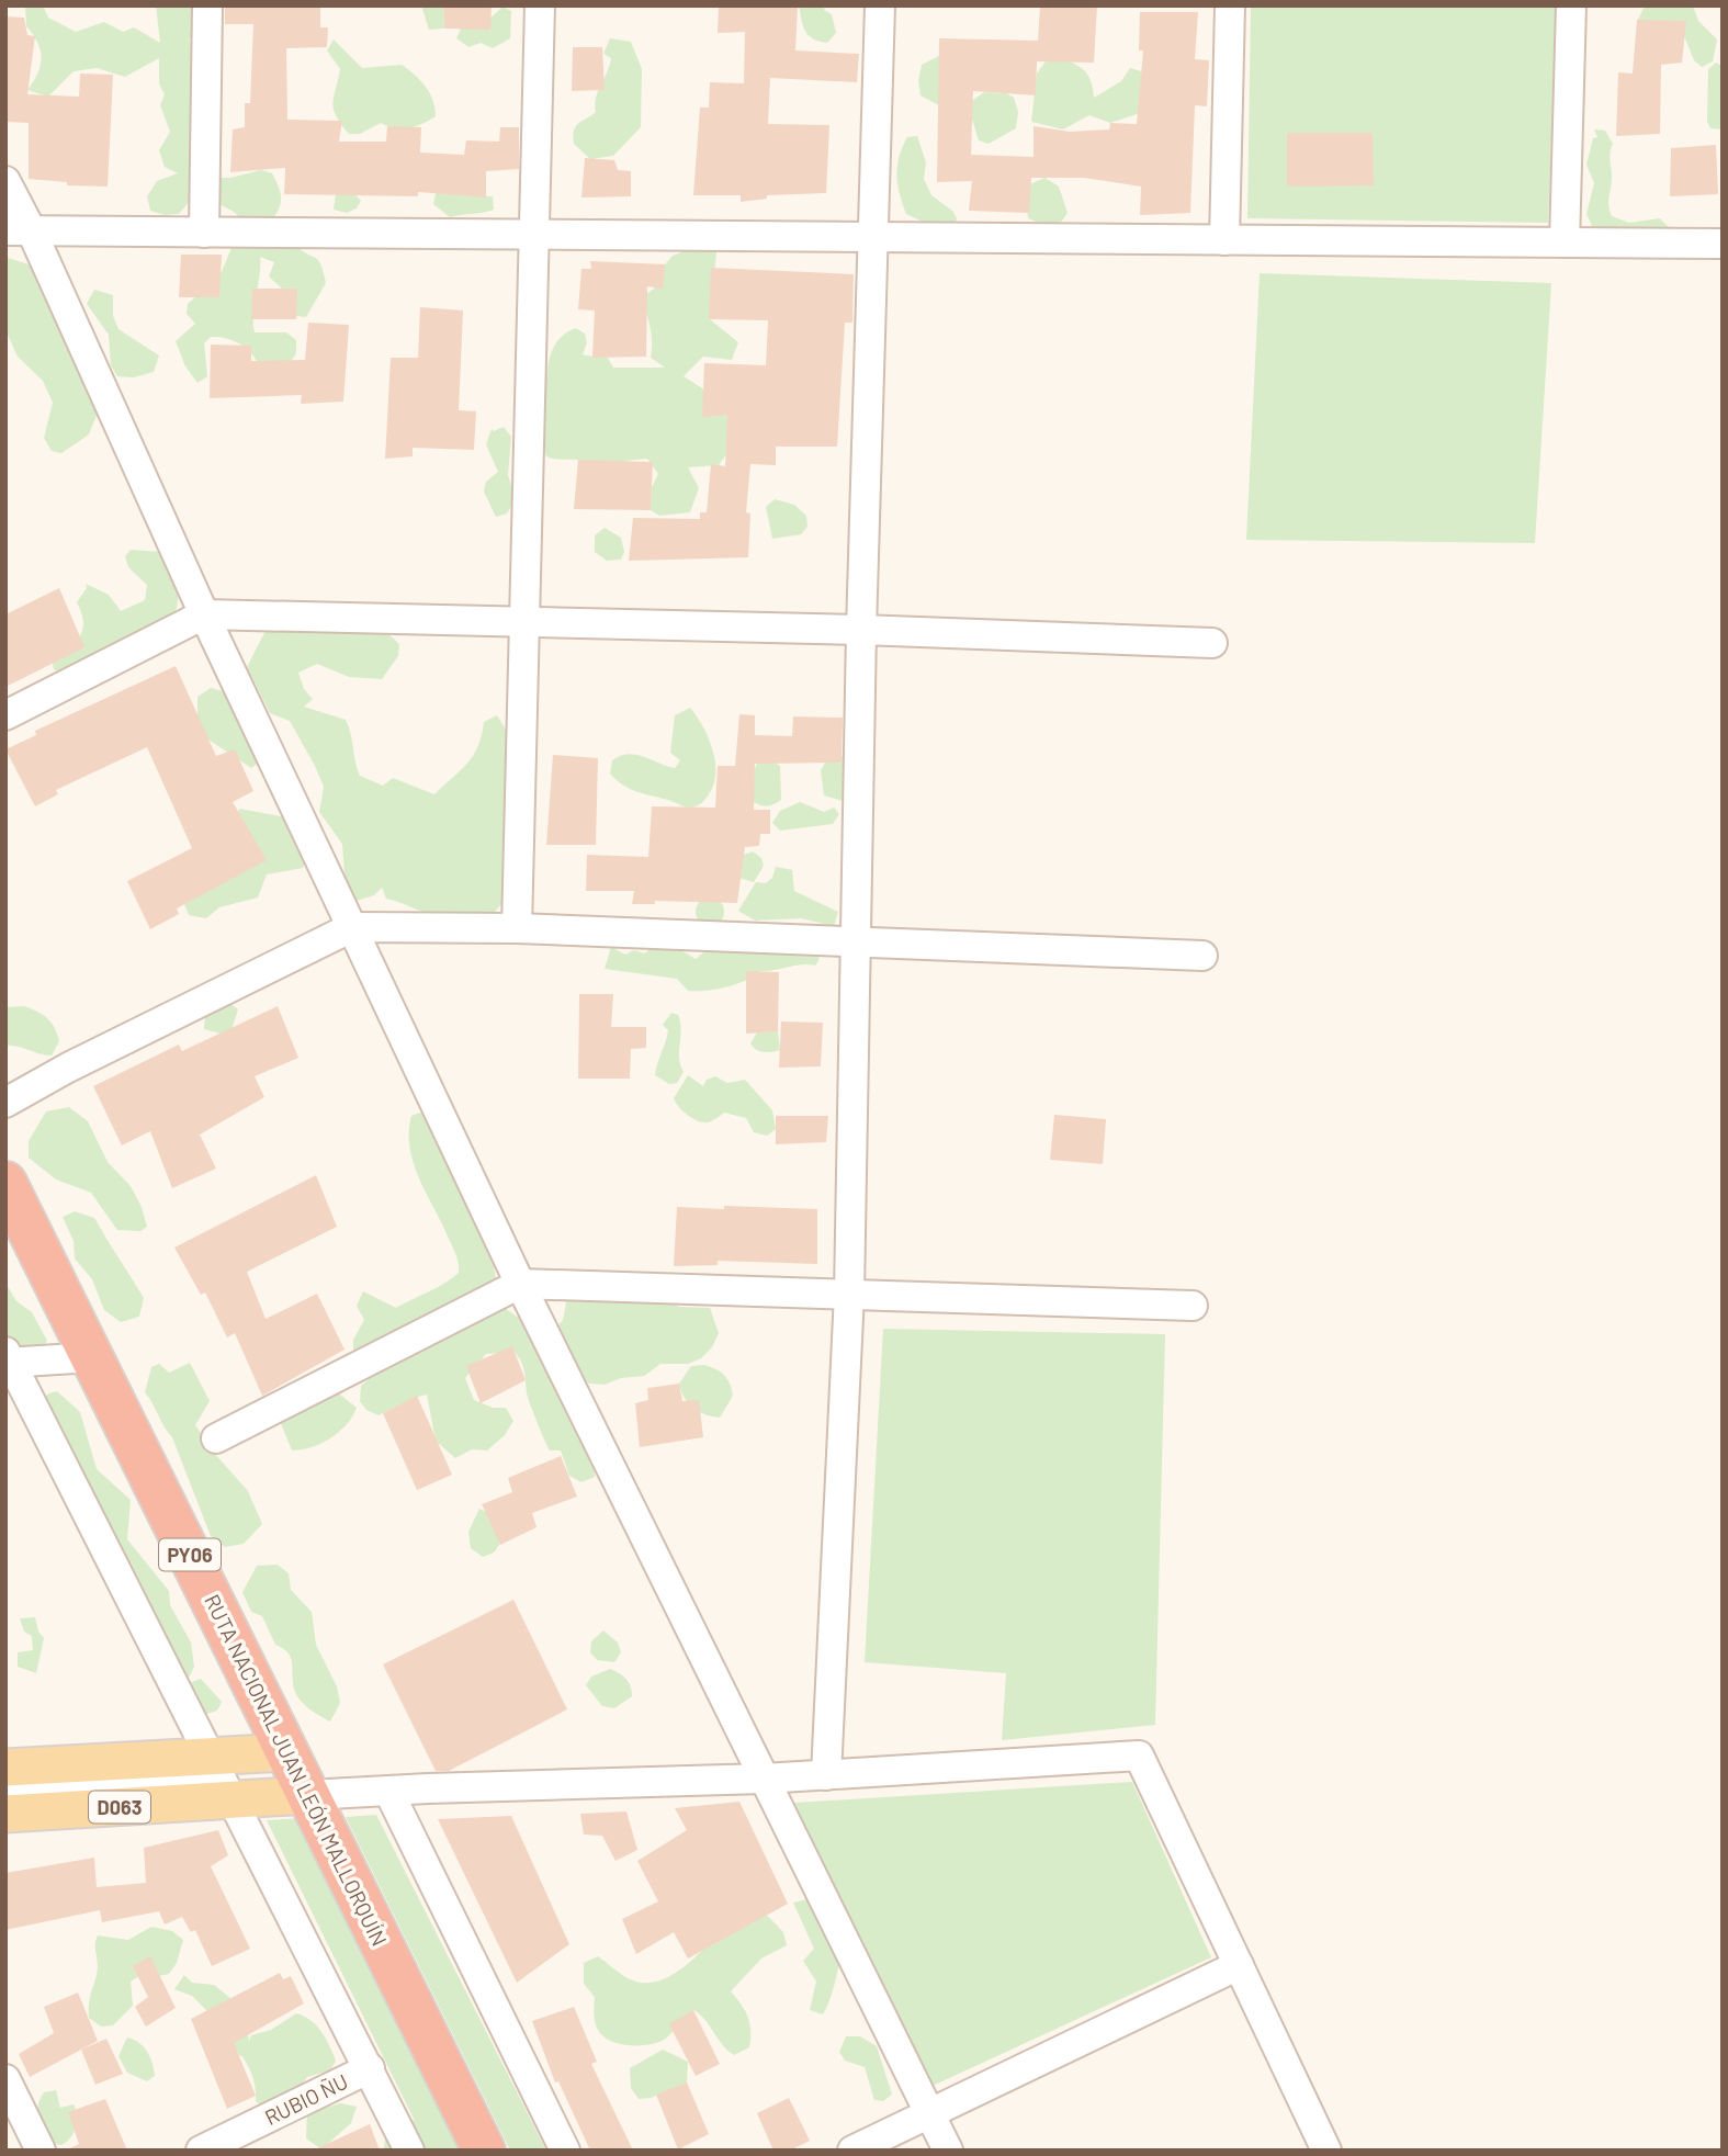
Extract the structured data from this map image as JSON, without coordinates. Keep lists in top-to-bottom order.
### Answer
{
  "streets": {
    "highway": ["PY06", "RUTA NACIONAL JUAN LEÓN MALLORQUÍN"],
    "main road": ["D063"],
    "street": ["RUBIO ÑU"]
  },
  "crossings": [
    ["RUTA NACIONAL JUAN LEÓN MALLORQUÍN", "D063"]
  ]
}
